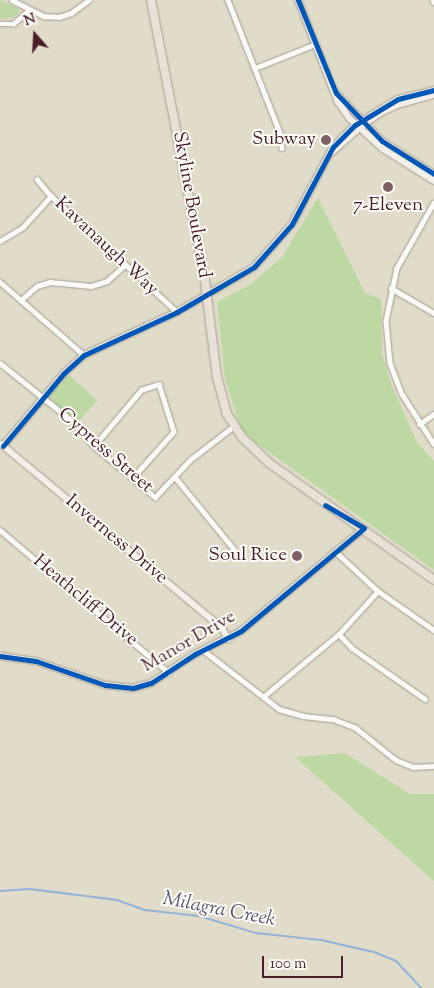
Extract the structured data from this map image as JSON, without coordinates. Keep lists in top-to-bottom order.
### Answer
{
  "streets": {
    "main road": ["Skyline Boulevard"],
    "street": [
      "Kavanaugh Way",
      "Cypress Street",
      "Inverness Drive",
      "Heathcliff Drive",
      "Manor Drive"
    ]
  },
  "crossings": [
    ["Skyline Boulevard", "Cypress Street"],
    ["Skyline Boulevard", "Manor Drive"],
    ["Inverness Drive", "Manor Drive"],
    ["Heathcliff Drive", "Manor Drive"]
  ],
  "water": ["Milagra Creek"],
  "places": ["Subway", "7-Eleven", "Soul Rice"],
  "scale_bar": "100 m",
  "north": "top"
}
